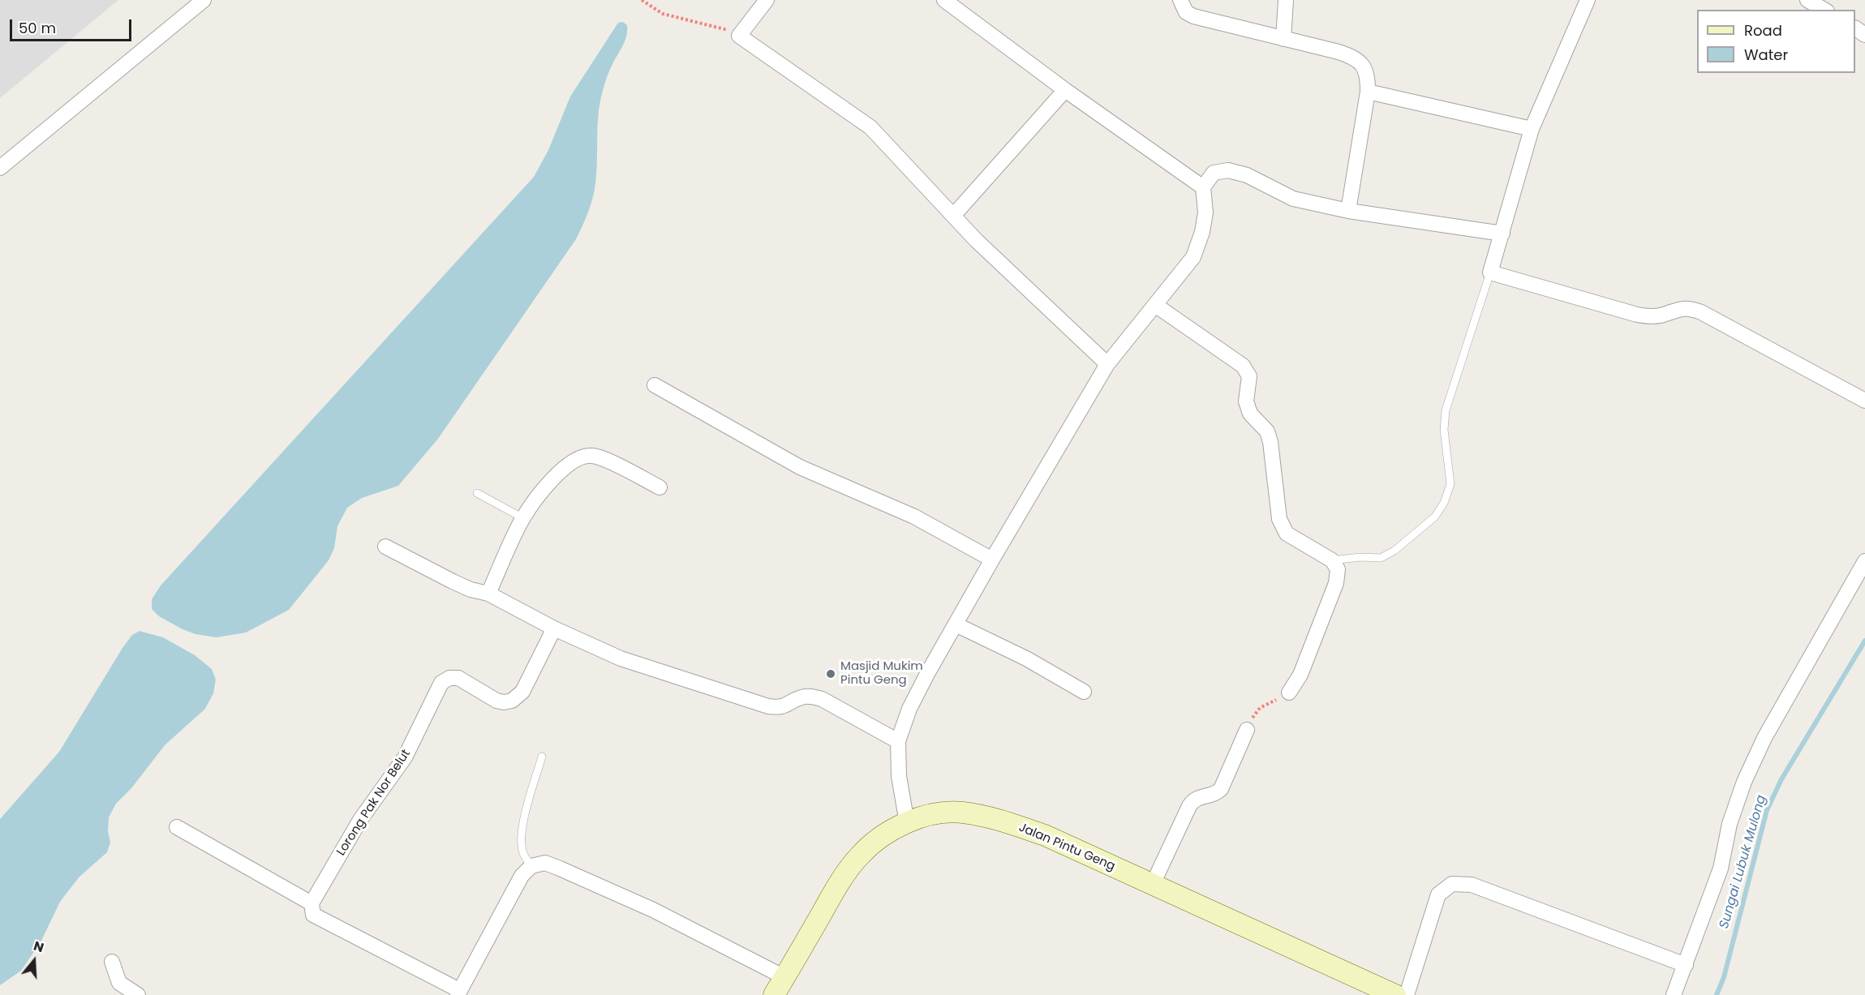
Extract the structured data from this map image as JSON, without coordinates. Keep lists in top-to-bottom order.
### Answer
{
  "streets": {
    "main road": ["Jalan Pintu Geng"],
    "street": ["Lorong Pak Nor Belut"]
  },
  "water": ["Sungai Lubuk Mulong"],
  "places": ["Masjid Mukim Pintu Geng"],
  "legend": ["Road", "Water"],
  "scale_bar": "50 m",
  "north": "top"
}
